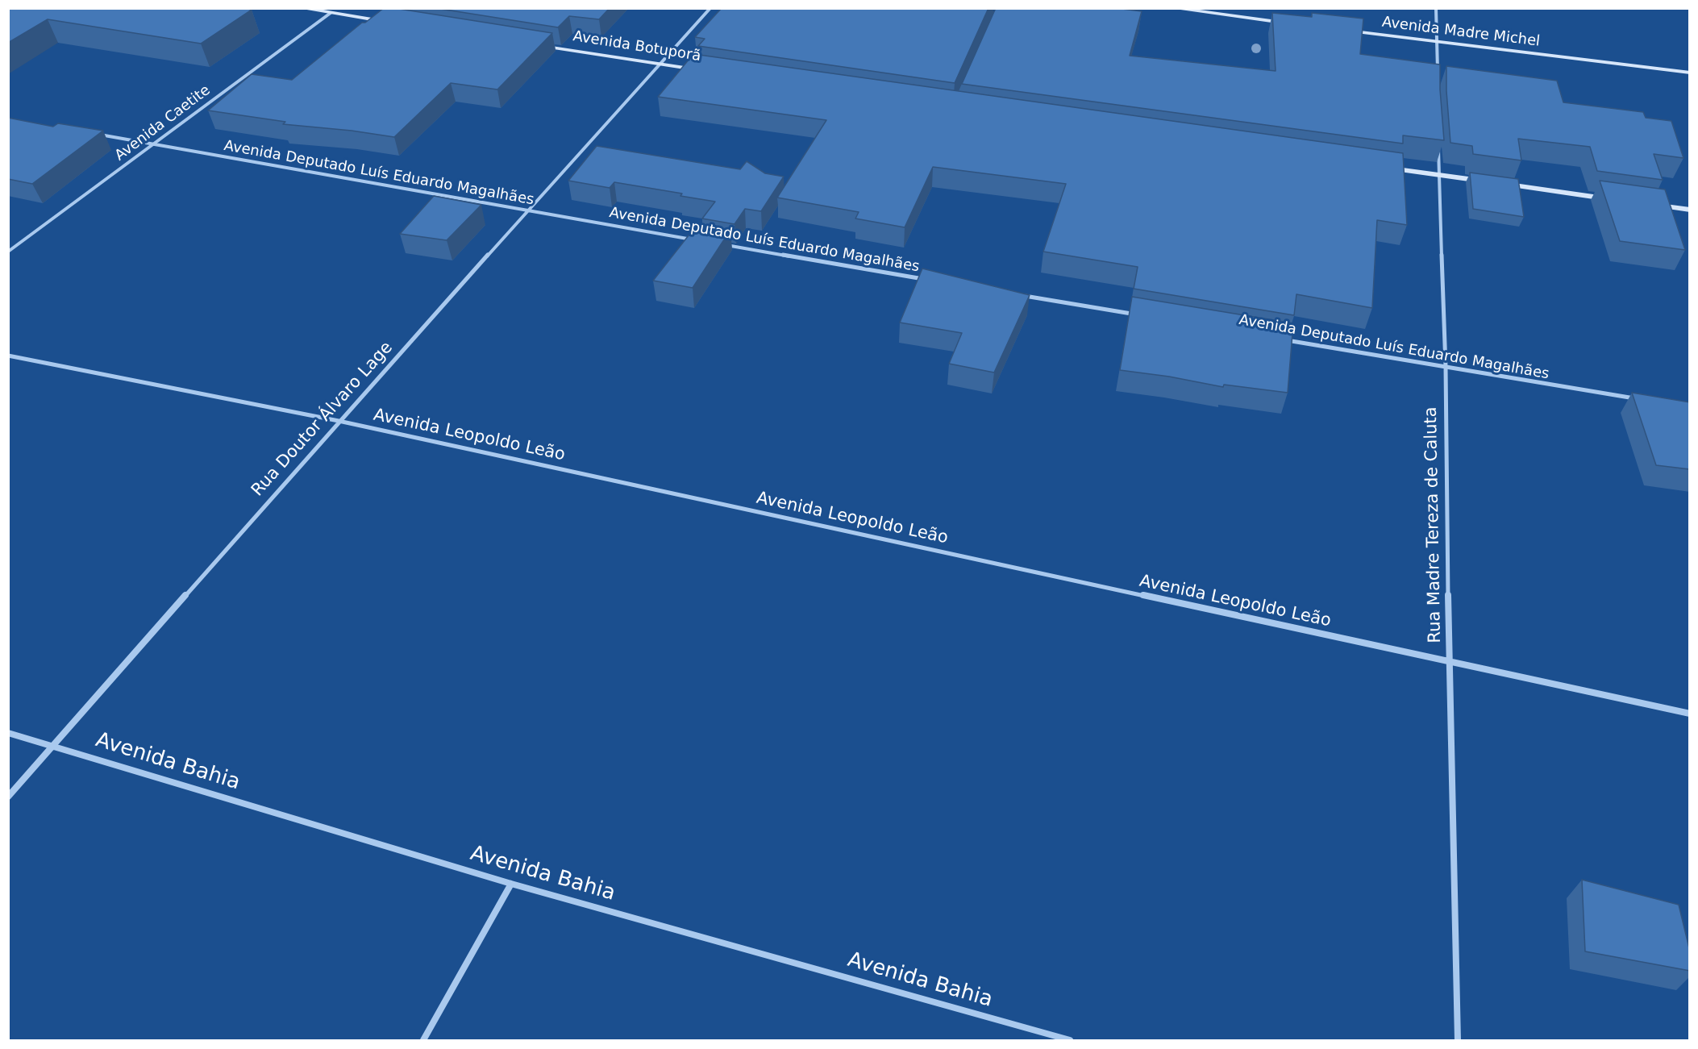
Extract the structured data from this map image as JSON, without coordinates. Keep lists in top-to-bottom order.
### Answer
{
  "streets": {
    "street": [
      "Avenida Madre Michel",
      "Avenida Botuporã",
      "Avenida Caetite",
      "Avenida Deputado Luís Eduardo Magalhães",
      "Rua Doutor Álvaro Lage",
      "Avenida Leopoldo Leão",
      "Rua Madre Tereza de Caluta",
      "Avenida Bahia"
    ]
  },
  "crossings": [
    ["Avenida Botuporã", "Rua Doutor Álvaro Lage"],
    ["Avenida Caetite", "Avenida Deputado Luís Eduardo Magalhães"],
    ["Avenida Deputado Luís Eduardo Magalhães", "Rua Doutor Álvaro Lage"],
    ["Avenida Deputado Luís Eduardo Magalhães", "Rua Madre Tereza de Caluta"],
    ["Rua Doutor Álvaro Lage", "Avenida Leopoldo Leão"],
    ["Rua Doutor Álvaro Lage", "Avenida Bahia"],
    ["Avenida Leopoldo Leão", "Rua Madre Tereza de Caluta"]
  ]
}
